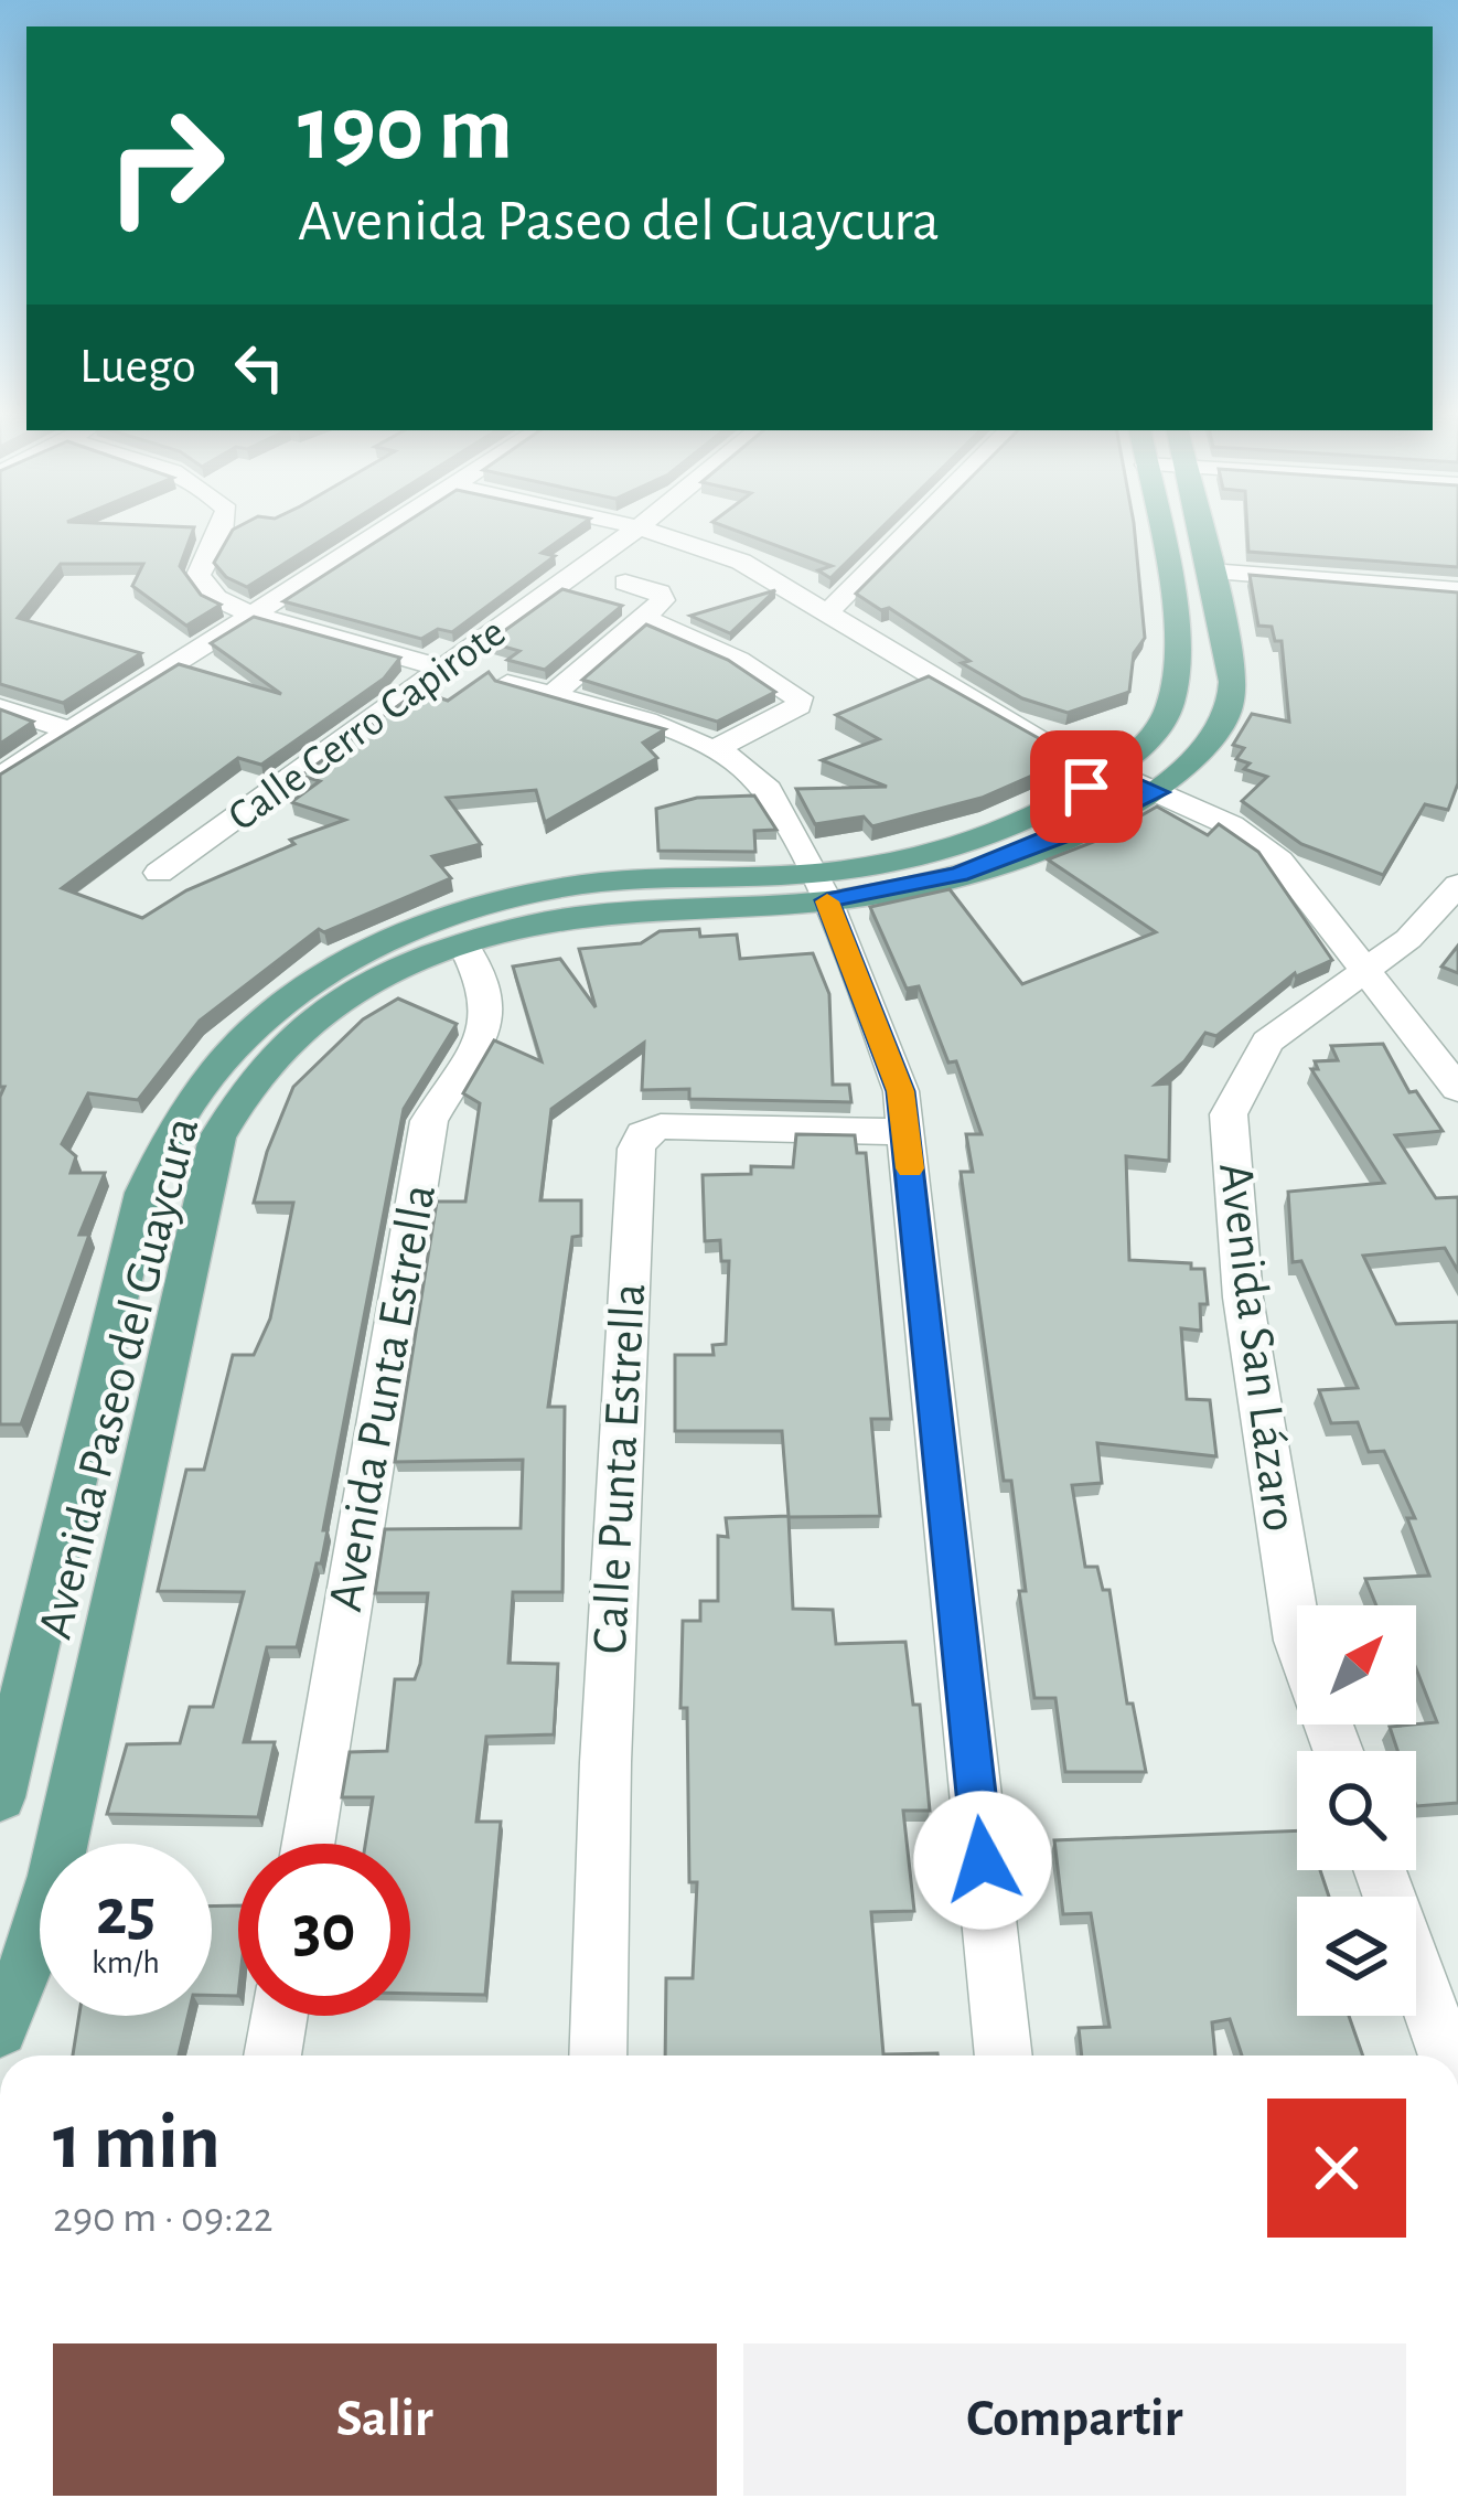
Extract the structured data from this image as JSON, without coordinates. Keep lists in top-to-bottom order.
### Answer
{
  "streets": {
    "main road": ["Avenida Paseo del Guaycura"],
    "street": [
      "Calle Cerro Capirote",
      "Avenida San Lázaro",
      "Avenida Punta Estrella",
      "Calle Punta Estrella"
    ]
  },
  "crossings": [
    ["Avenida Paseo del Guaycura", "Avenida Punta Estrella"]
  ],
  "north": "top right",
  "page": {
    "turn": ["190 m", "Avenida Paseo del Guaycura"],
    "then": "Luego",
    "speed": "25 km/h",
    "limit": "30",
    "heading": ["1 min", "290 m · 09:22"],
    "buttons": ["Salir", "Compartir"]
  }
}
